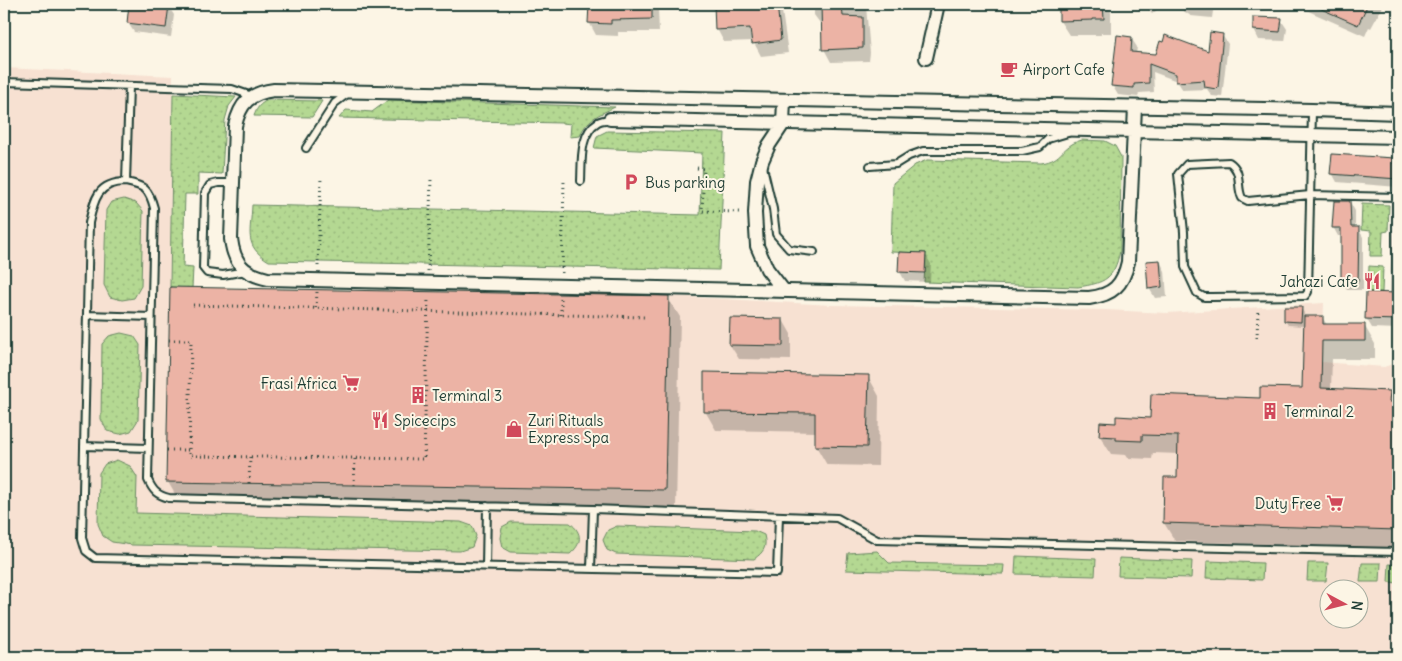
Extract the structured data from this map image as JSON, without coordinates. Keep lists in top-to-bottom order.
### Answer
{
  "places": {
    "cafe": ["Airport Cafe"],
    "parking": ["Bus parking"],
    "restaurant": ["Jahazi Cafe", "Spicecips"],
    "supermarket": ["Frasi Africa", "Duty Free"],
    "building": ["Terminal 3", "Terminal 2"],
    "shop": ["Zuri Rituals Express Spa"]
  },
  "north": "right"
}
